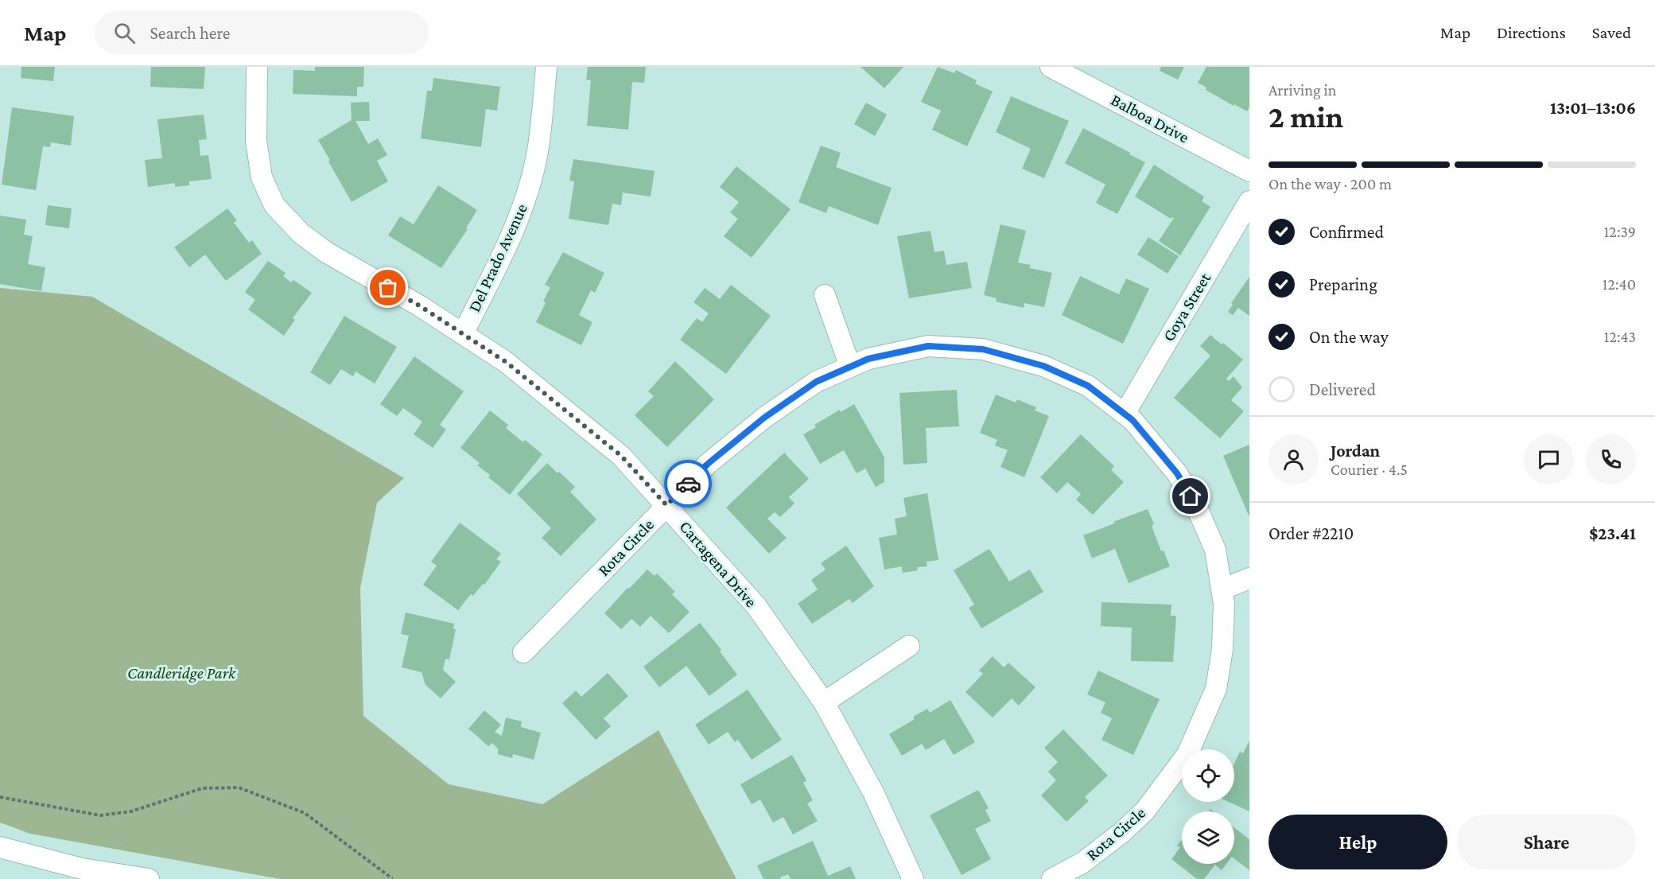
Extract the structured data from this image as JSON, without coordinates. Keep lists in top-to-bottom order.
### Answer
{
  "streets": {
    "street": [
      "Balboa Drive",
      "Del Prado Avenue",
      "Goya Street",
      "Rota Circle",
      "Cartagena Drive"
    ]
  },
  "crossings": [
    ["Del Prado Avenue", "Cartagena Drive"],
    ["Goya Street", "Rota Circle"],
    ["Rota Circle", "Cartagena Drive"]
  ],
  "parks": ["Candleridge Park"],
  "page": {
    "header": "Map",
    "search": "Search here",
    "nav": ["Map", "Directions", "Saved"],
    "heading": ["2 min", "Arriving in", "13:01–13:06"],
    "panel": [
      "Jordan",
      "Courier · 4.5",
      "Order #2210",
      "$23.41"
    ],
    "bar": "On the way · 200 m",
    "list": [
      ["Confirmed", "12:39"],
      ["Preparing", "12:40"],
      ["On the way", "12:43"],
      "Delivered"
    ],
    "buttons": ["Help", "Share"]
  }
}
